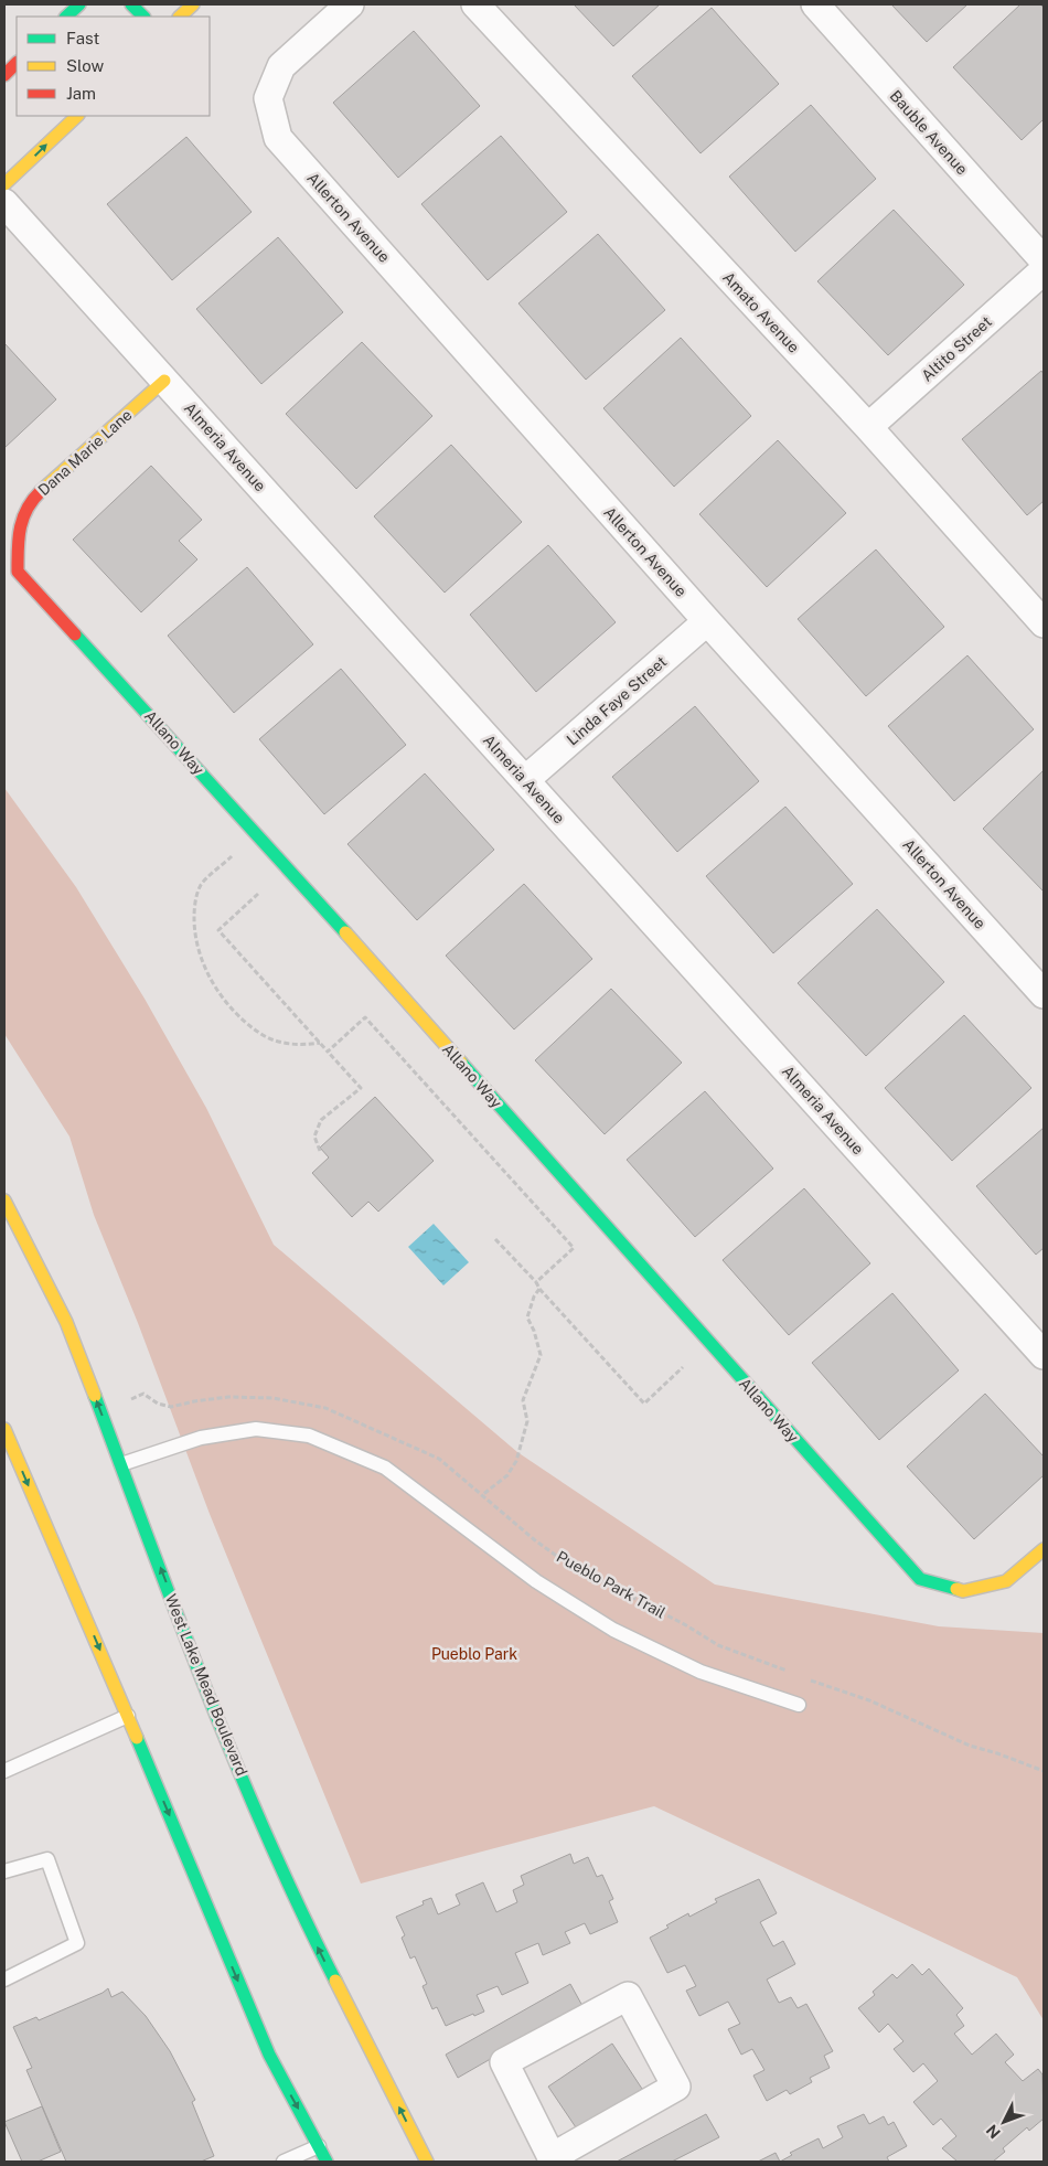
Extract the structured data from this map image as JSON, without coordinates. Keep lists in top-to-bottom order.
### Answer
{
  "streets": {
    "main road": ["Dana Marie Lane", "Allano Way", "West Lake Mead Boulevard"],
    "street": [
      "Bauble Avenue",
      "Allerton Avenue",
      "Amato Avenue",
      "Altito Street",
      "Almeria Avenue",
      "Linda Faye Street"
    ],
    "path": ["Pueblo Park Trail"]
  },
  "crossings": [
    ["Allerton Avenue", "Linda Faye Street"],
    ["Amato Avenue", "Altito Street"],
    ["Almeria Avenue", "Dana Marie Lane"],
    ["Almeria Avenue", "Linda Faye Street"],
    ["Dana Marie Lane", "Allano Way"],
    ["Pueblo Park Trail", "West Lake Mead Boulevard"]
  ],
  "parks": ["Pueblo Park"],
  "legend": ["Fast", "Slow", "Jam"],
  "north": "bottom left"
}
